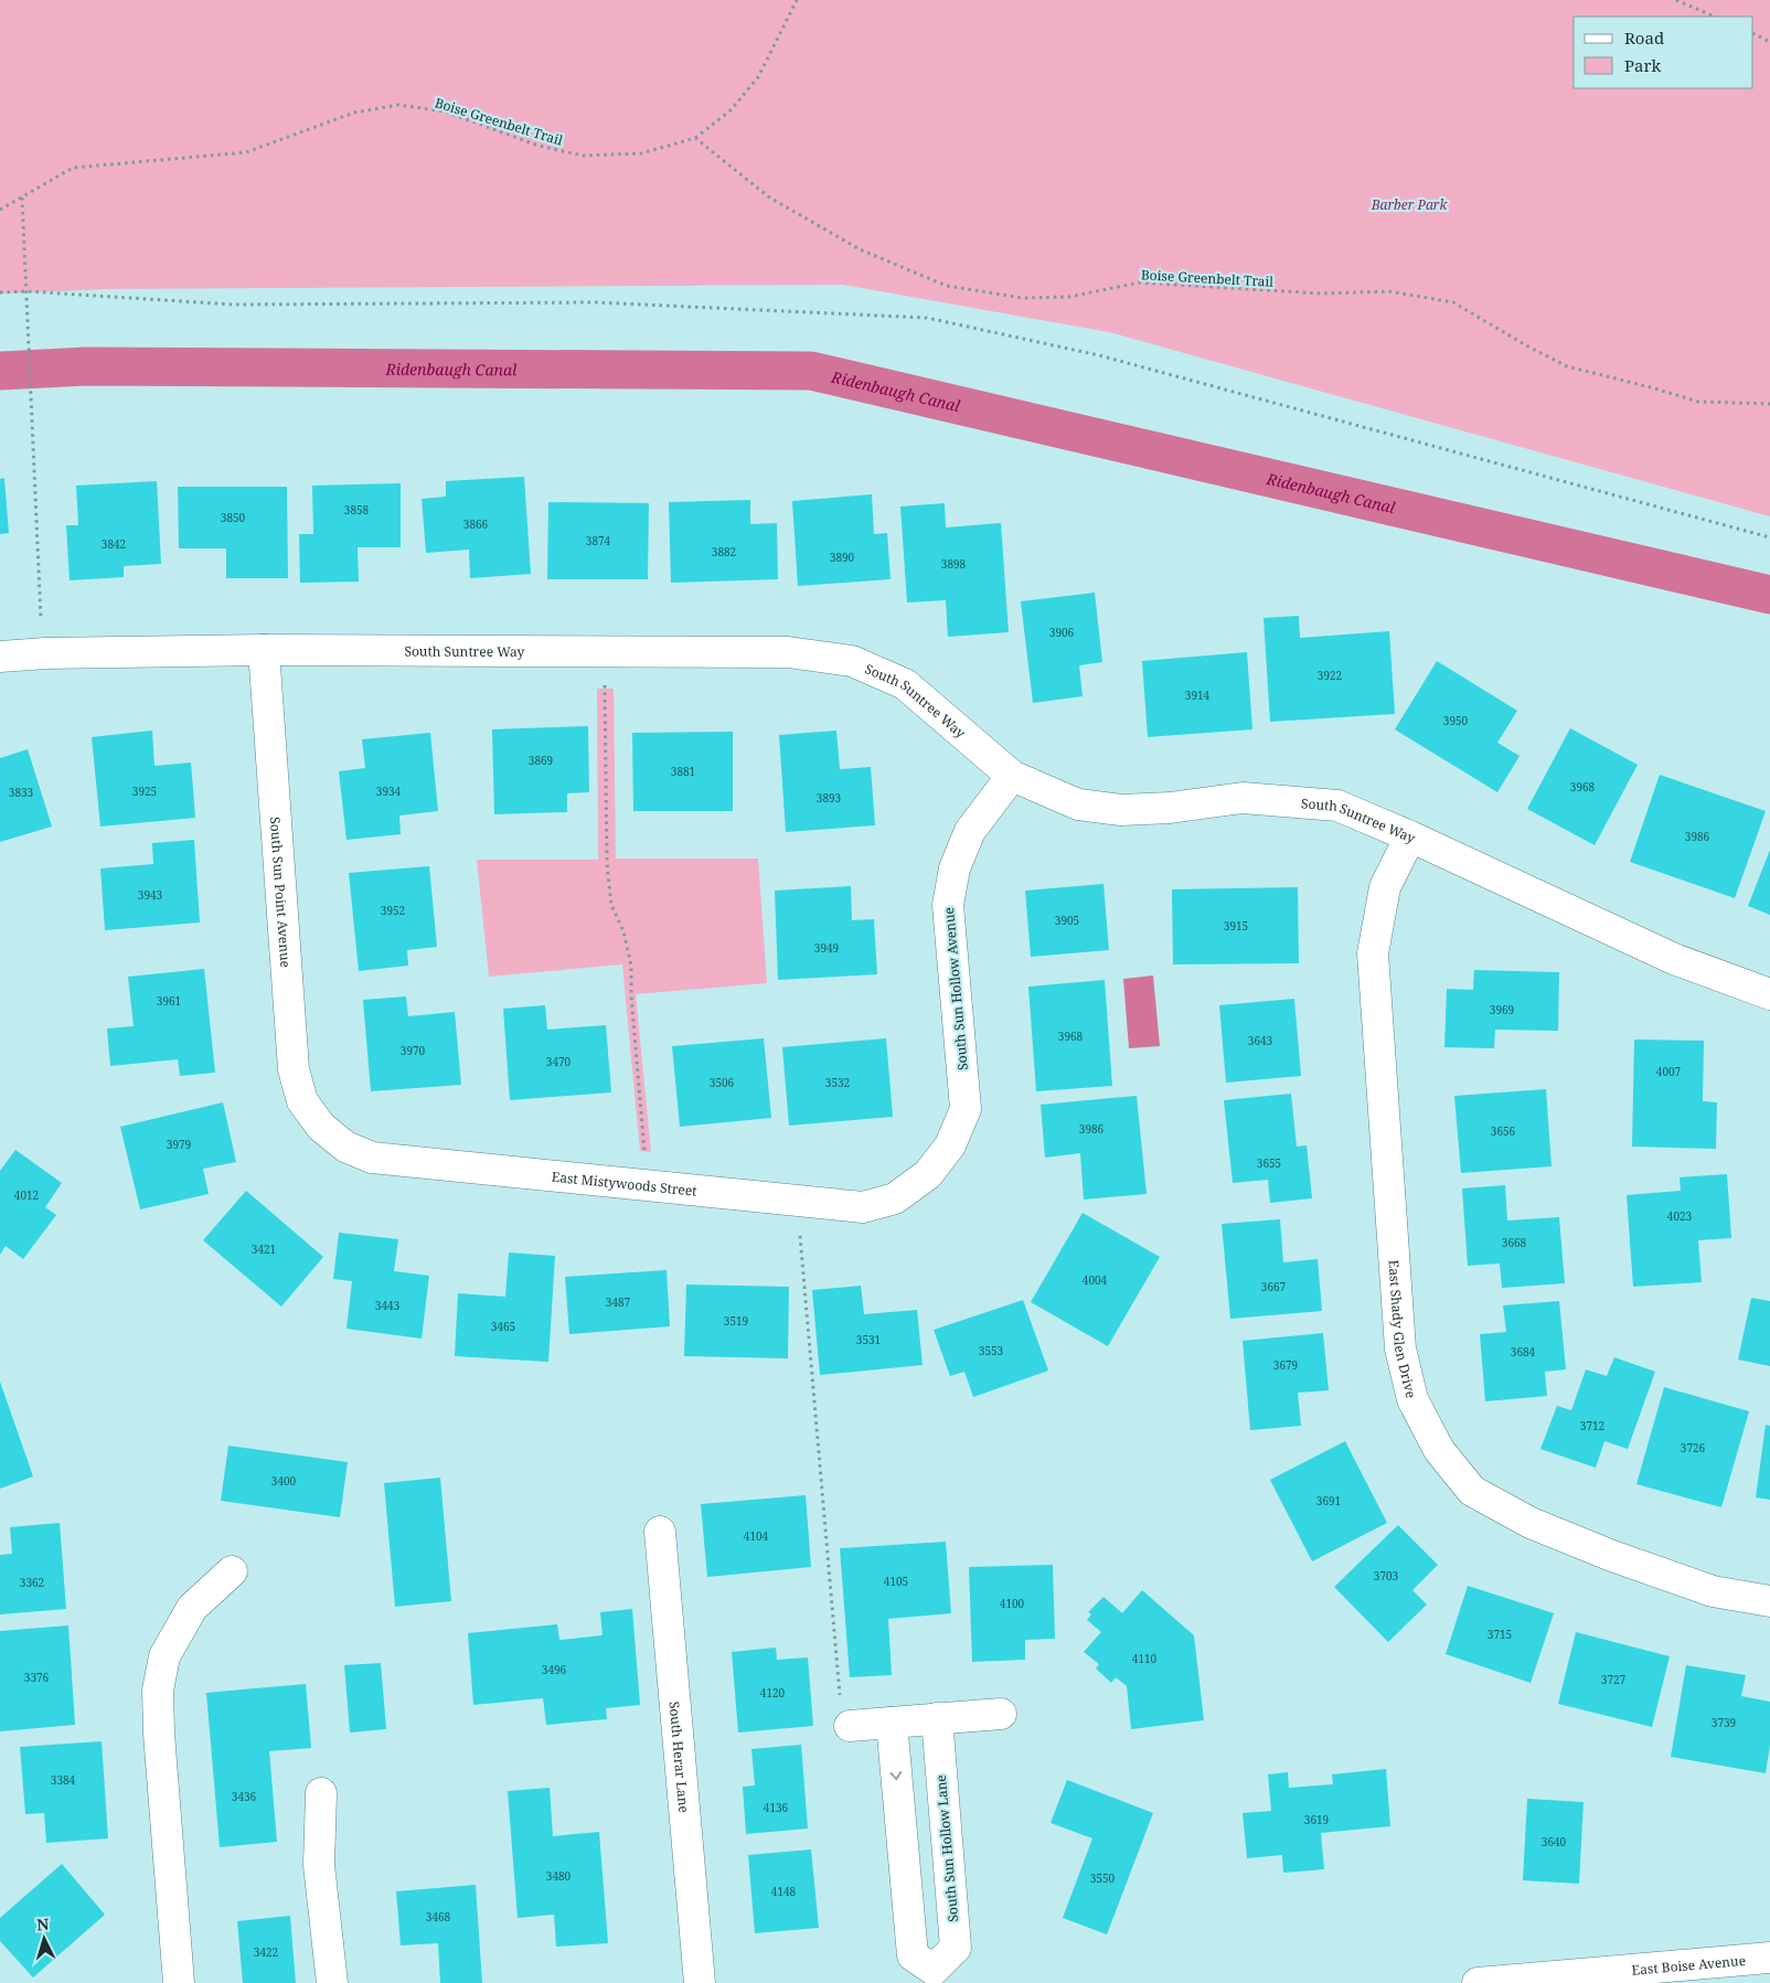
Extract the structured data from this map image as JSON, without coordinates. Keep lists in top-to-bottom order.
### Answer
{
  "streets": {
    "street": [
      "South Suntree Way",
      "South Sun Point Avenue",
      "South Sun Hollow Avenue",
      "East Mistywoods Street",
      "East Shady Glen Drive",
      "South Herar Lane",
      "South Sun Hollow Lane",
      "East Boise Avenue"
    ],
    "path": ["Boise Greenbelt Trail"]
  },
  "crossings": [
    ["South Suntree Way", "South Sun Point Avenue"],
    ["South Suntree Way", "South Sun Hollow Avenue"],
    ["South Suntree Way", "East Shady Glen Drive"],
    ["South Sun Point Avenue", "East Mistywoods Street"],
    ["South Sun Hollow Avenue", "East Mistywoods Street"]
  ],
  "water": ["Ridenbaugh Canal"],
  "parks": ["Barber Park"],
  "house_numbers": [
    "3858",
    "3850",
    "3866",
    "3874",
    "3842",
    "3882",
    "3890",
    "3898",
    "3906",
    "3922",
    "3914",
    "3950",
    "3869",
    "3881",
    "3968",
    "3925",
    "3934",
    "3833",
    "3893",
    "3986",
    "3943",
    "3952",
    "3905",
    "3915",
    "3949",
    "3961",
    "3969",
    "3968",
    "3643",
    "3970",
    "3470",
    "4007",
    "3506",
    "3532",
    "3986",
    "3656",
    "3979",
    "3655",
    "4012",
    "4023",
    "3668",
    "3421",
    "4004",
    "3667",
    "3487",
    "3443",
    "3519",
    "3465",
    "3531",
    "3553",
    "3684",
    "3679",
    "3712",
    "3726",
    "3400",
    "3691",
    "4104",
    "3703",
    "4105",
    "3362",
    "4100",
    "3715",
    "4110",
    "3496",
    "3376",
    "3727",
    "4120",
    "3739",
    "3384",
    "3436",
    "4136",
    "3619",
    "3640",
    "3480",
    "3550",
    "4148",
    "3468",
    "3422"
  ],
  "legend": ["Road", "Park"],
  "north": "top"
}
